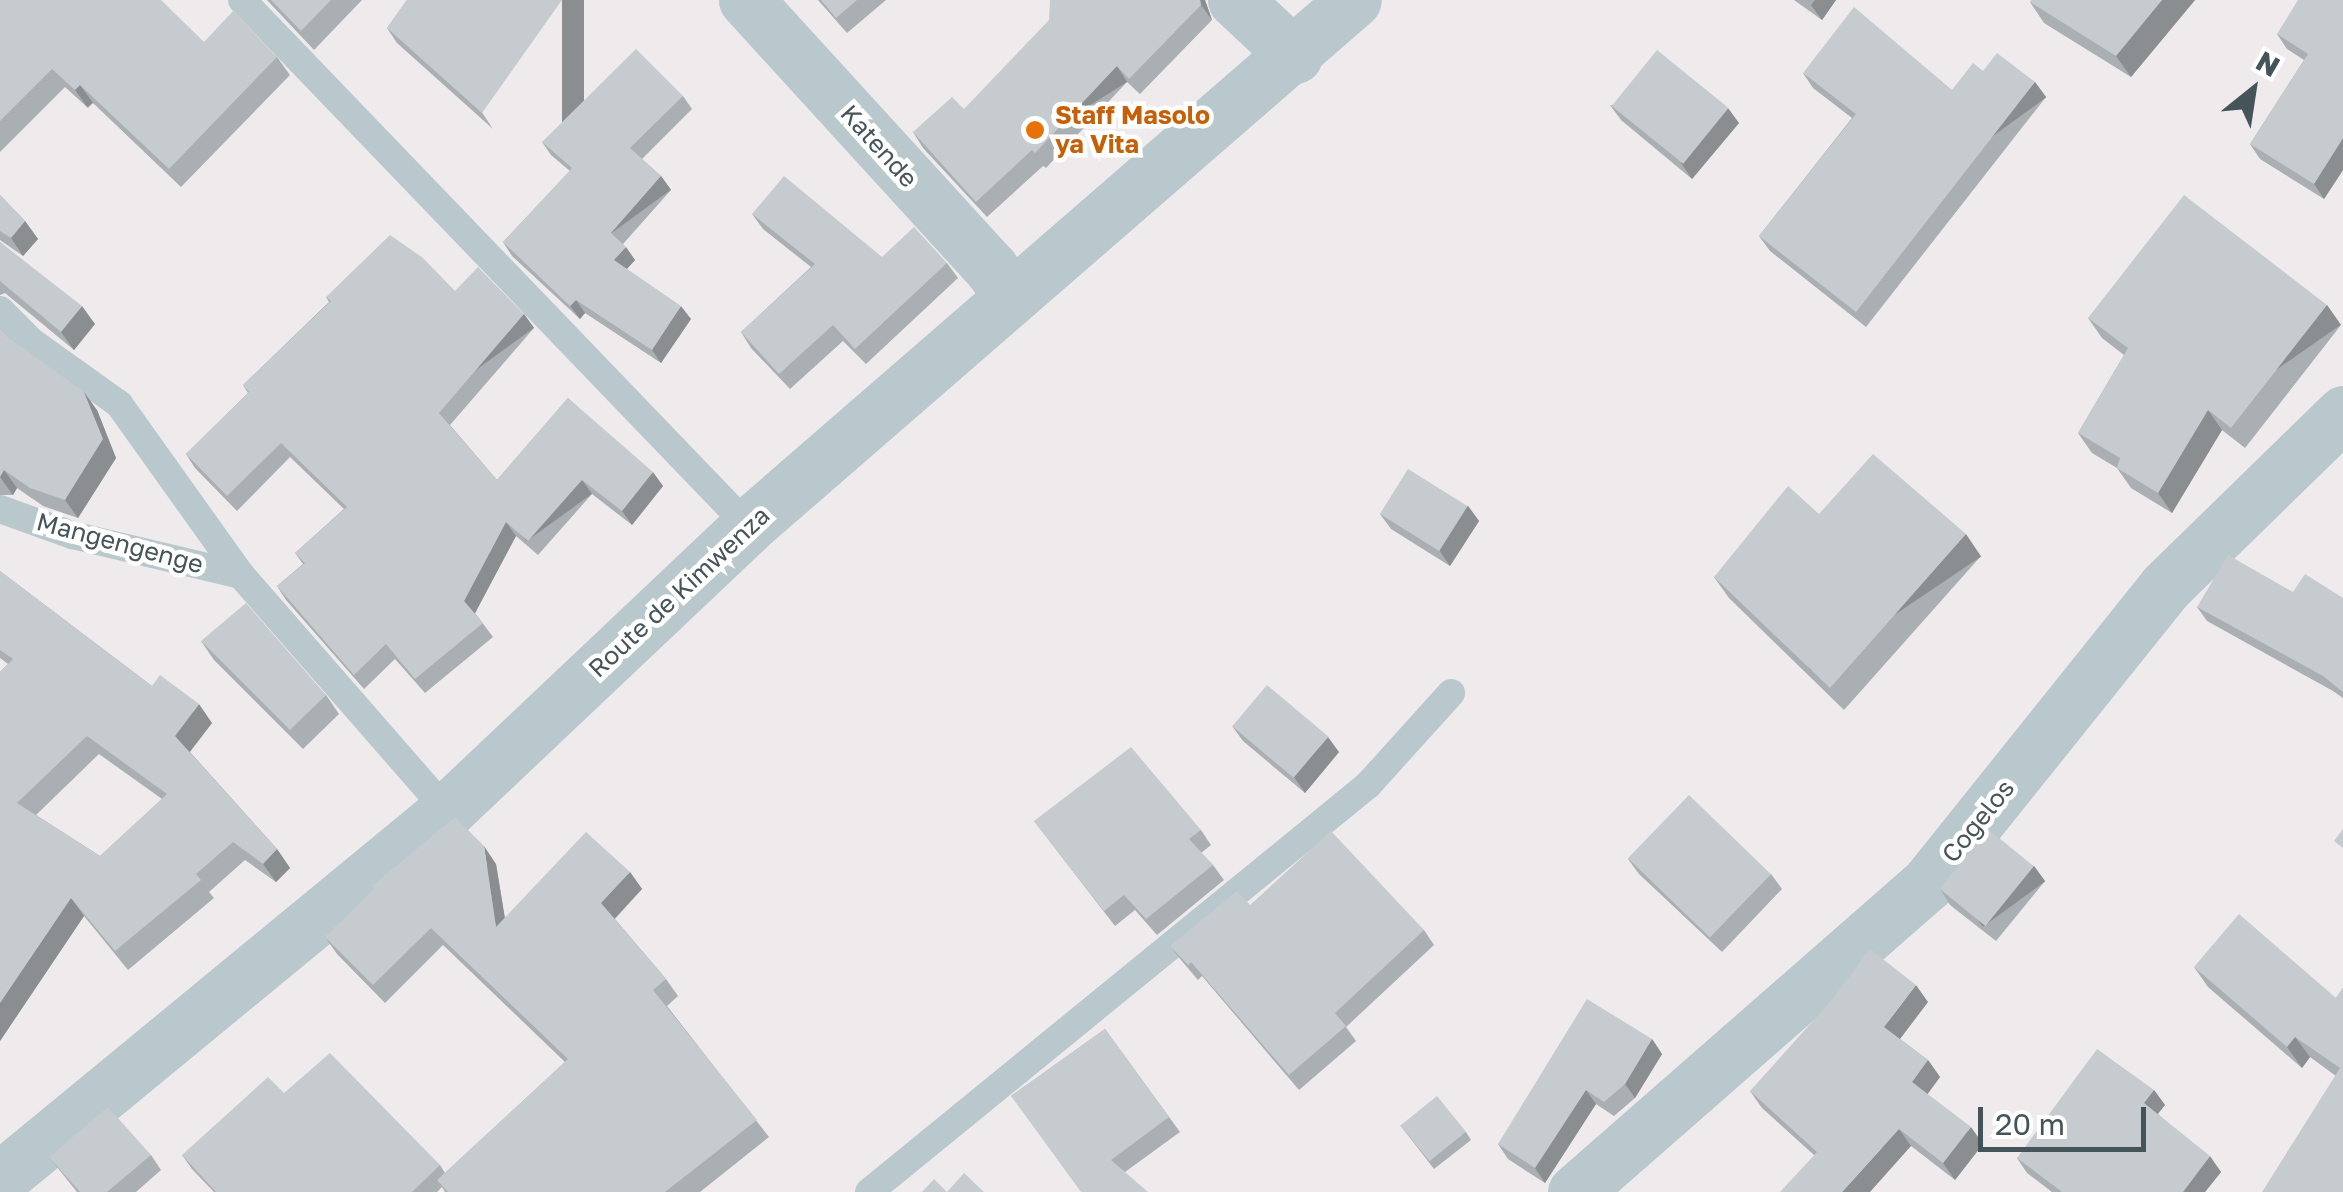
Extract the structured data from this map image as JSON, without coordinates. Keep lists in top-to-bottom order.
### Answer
{
  "streets": {
    "street": ["Katende", "Route de Kimwenza", "Cogelos"],
    "lane": ["Mangengenge"]
  },
  "crossings": [
    ["Katende", "Route de Kimwenza"]
  ],
  "places": ["Staff Masolo ya Vita"],
  "scale_bar": "20 m",
  "north": "top right"
}
